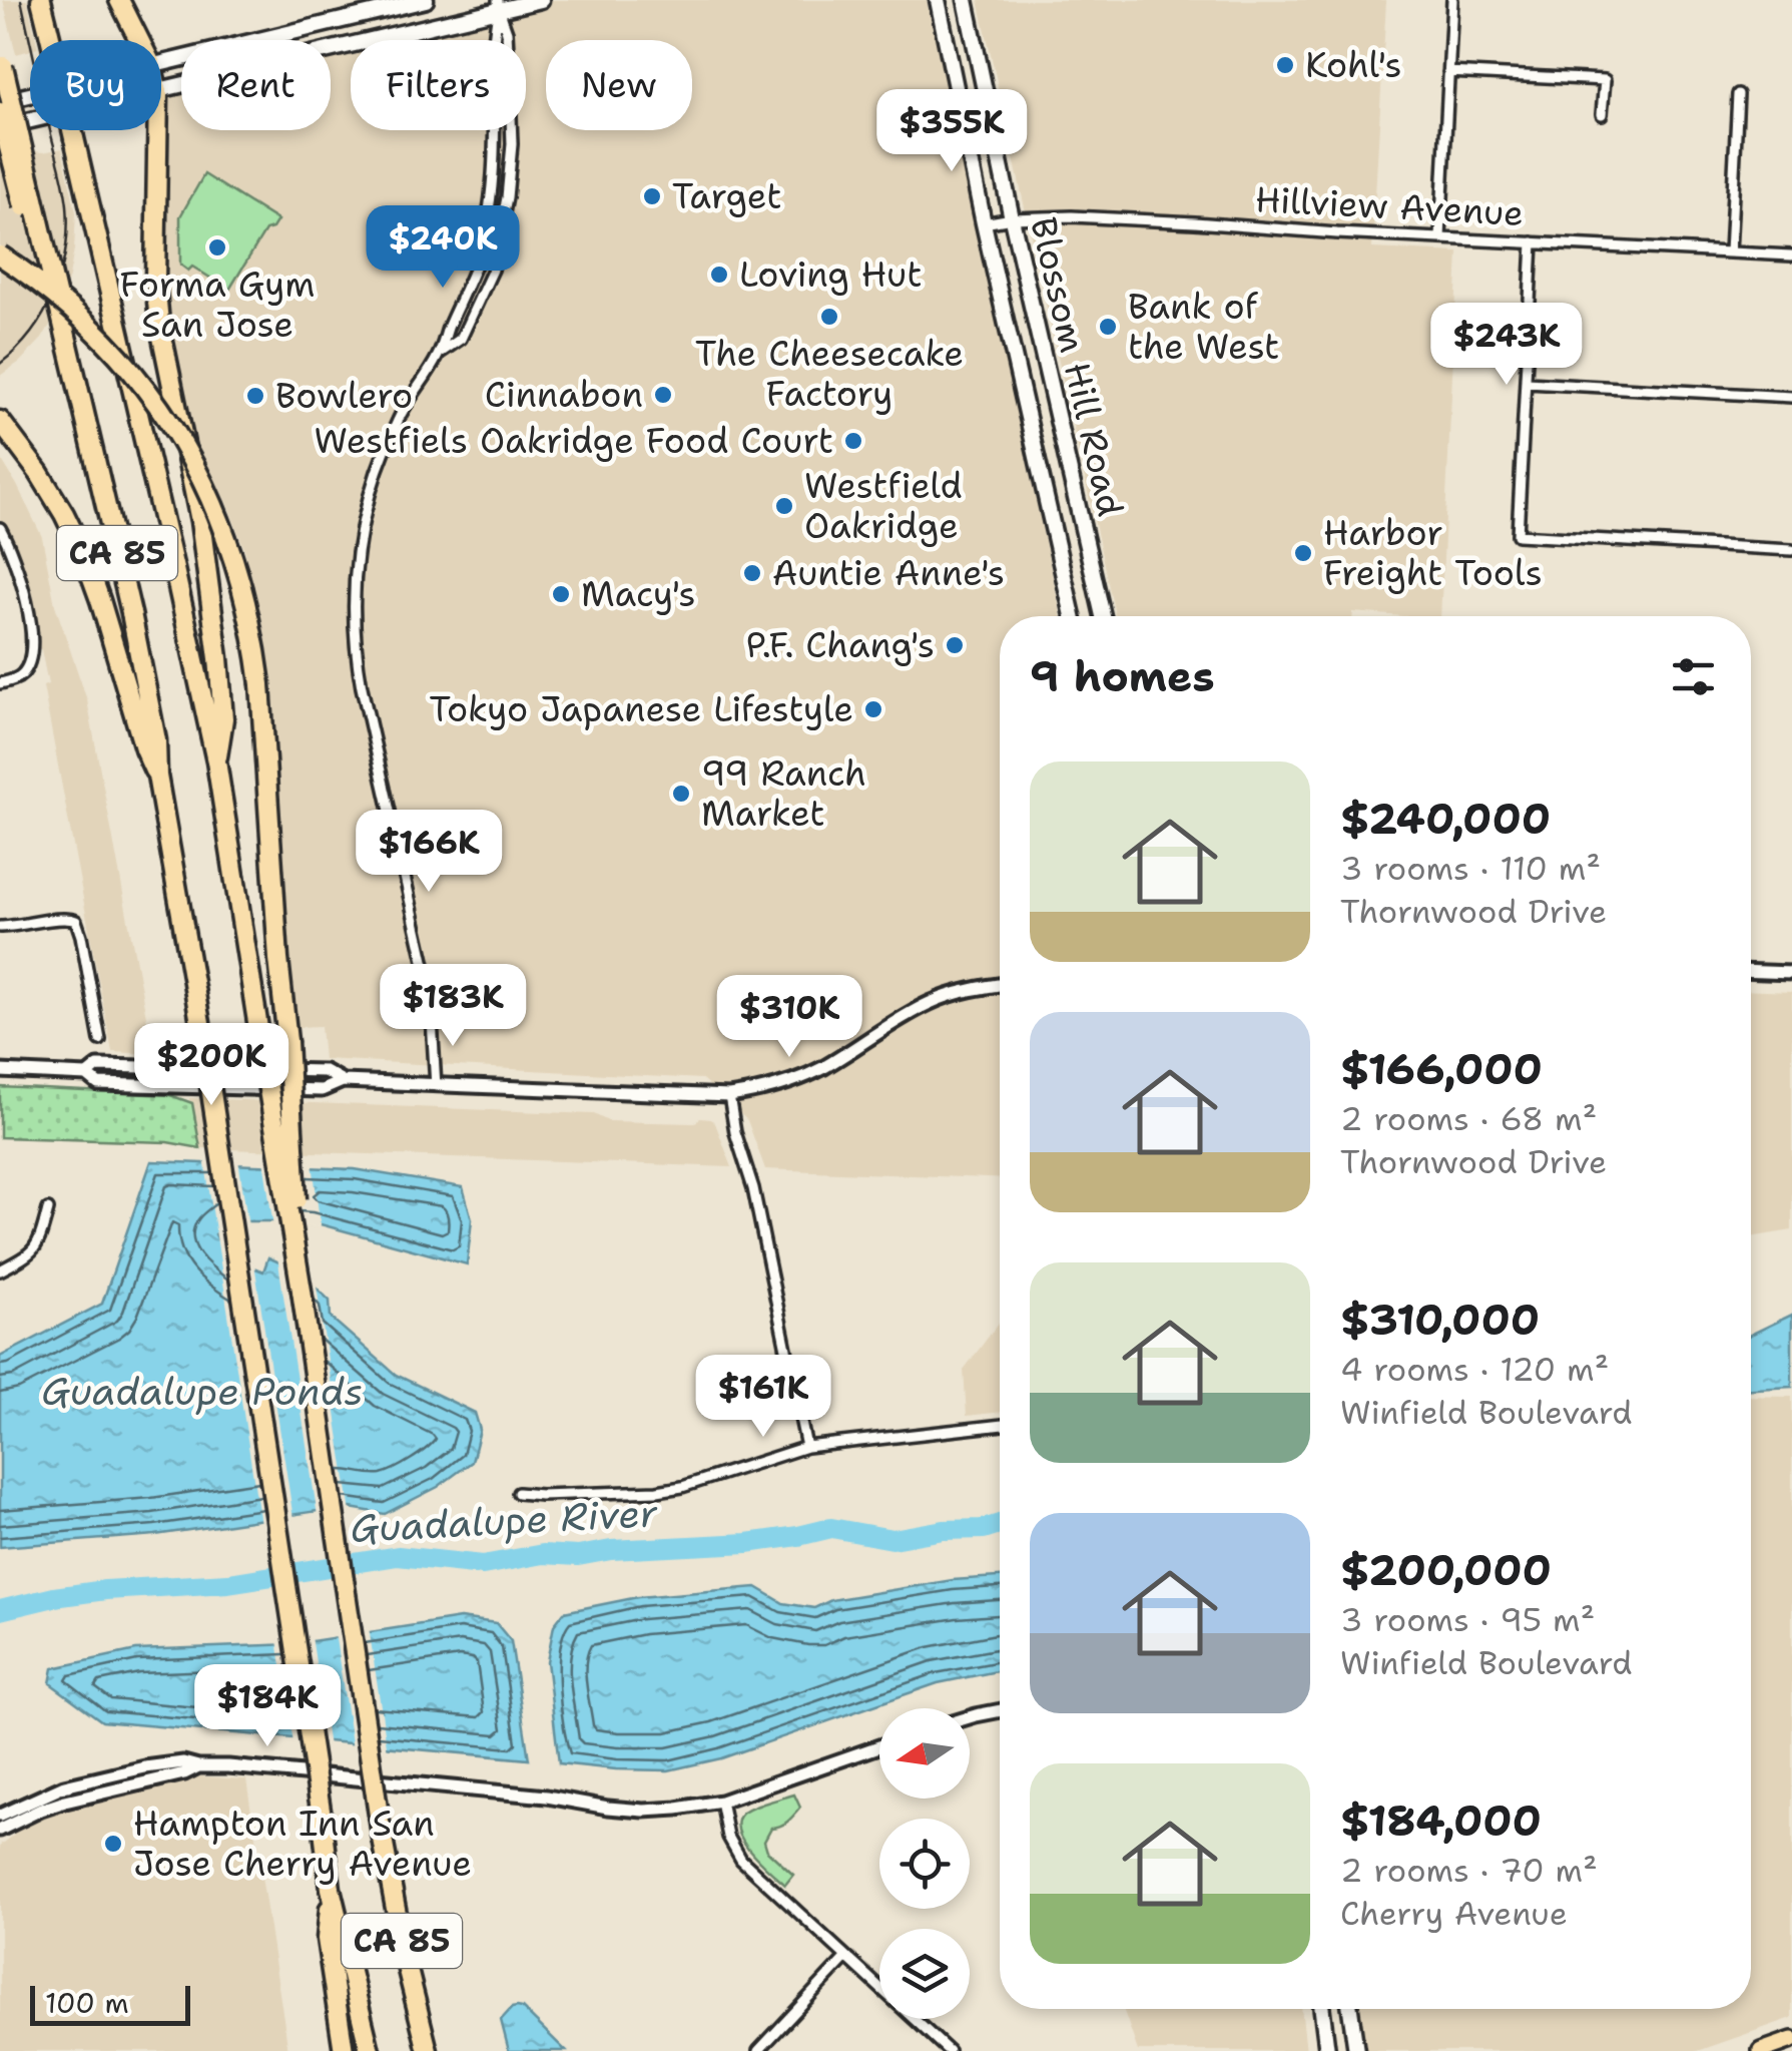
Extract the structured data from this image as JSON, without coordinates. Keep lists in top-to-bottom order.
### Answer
{
  "streets": {
    "highway": ["CA 85"],
    "main road": ["Blossom Hill Road"],
    "street": ["Hillview Avenue"]
  },
  "crossings": [
    ["Hillview Avenue", "Blossom Hill Road"]
  ],
  "water": ["Guadalupe Ponds", "Guadalupe River"],
  "places": [
    "Kohl's",
    "Target",
    "Forma Gym San Jose",
    "Loving Hut",
    "The Cheesecake Factory",
    "Bank of the West",
    "Cinnabon",
    "Bowlero",
    "Westfiels Oakridge Food Court",
    "Westfield Oakridge",
    "Harbor Freight Tools",
    "Auntie Anne's",
    "Macy's",
    "P.F. Chang's",
    "Tokyo Japanese Lifestyle",
    "99 Ranch Market",
    "Hampton Inn San Jose Cherry Avenue"
  ],
  "scale_bar": "100 m",
  "north": "left",
  "page": {
    "chip": [
      "Buy",
      "Rent",
      "Filters",
      "New"
    ],
    "price": [
      "$355K",
      "$240K",
      "$243K",
      "$166K",
      "$183K",
      "$310K",
      "$200K",
      "$161K",
      "$184K"
    ],
    "heading": "9 homes",
    "list": [
      {
        "name": "$240,000",
        "note": "3 rooms · 110 m² · Thornwood Drive"
      },
      {
        "name": "$166,000",
        "note": "2 rooms · 68 m² · Thornwood Drive"
      },
      {
        "name": "$310,000",
        "note": "4 rooms · 120 m² · Winfield Boulevard"
      },
      {
        "name": "$200,000",
        "note": "3 rooms · 95 m² · Winfield Boulevard"
      },
      {
        "name": "$184,000",
        "note": "2 rooms · 70 m² · Cherry Avenue"
      }
    ],
    "scale": "100 m"
  }
}
